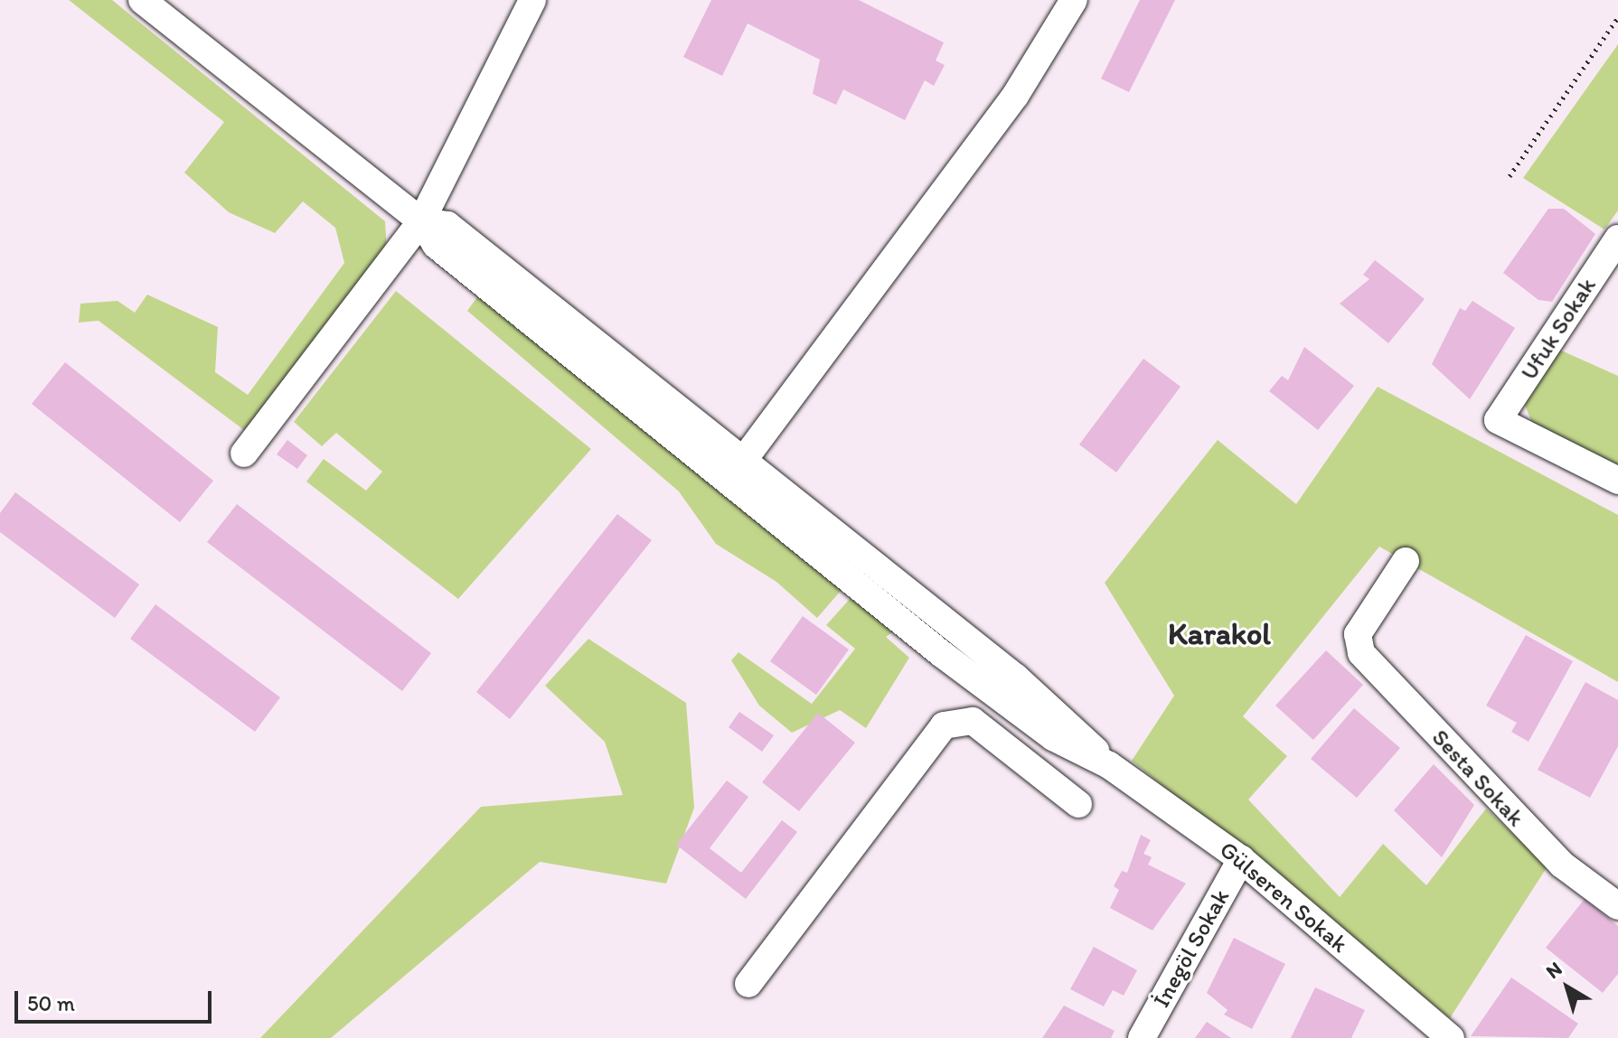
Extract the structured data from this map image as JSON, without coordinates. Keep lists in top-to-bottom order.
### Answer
{
  "streets": {
    "street": [
      "Ufuk Sokak",
      "Sesta Sokak",
      "Gülseren Sokak",
      "İnegöl Sokak"
    ]
  },
  "crossings": [
    ["Gülseren Sokak", "İnegöl Sokak"]
  ],
  "districts": ["Karakol"],
  "scale_bar": "50 m",
  "north": "top left"
}
